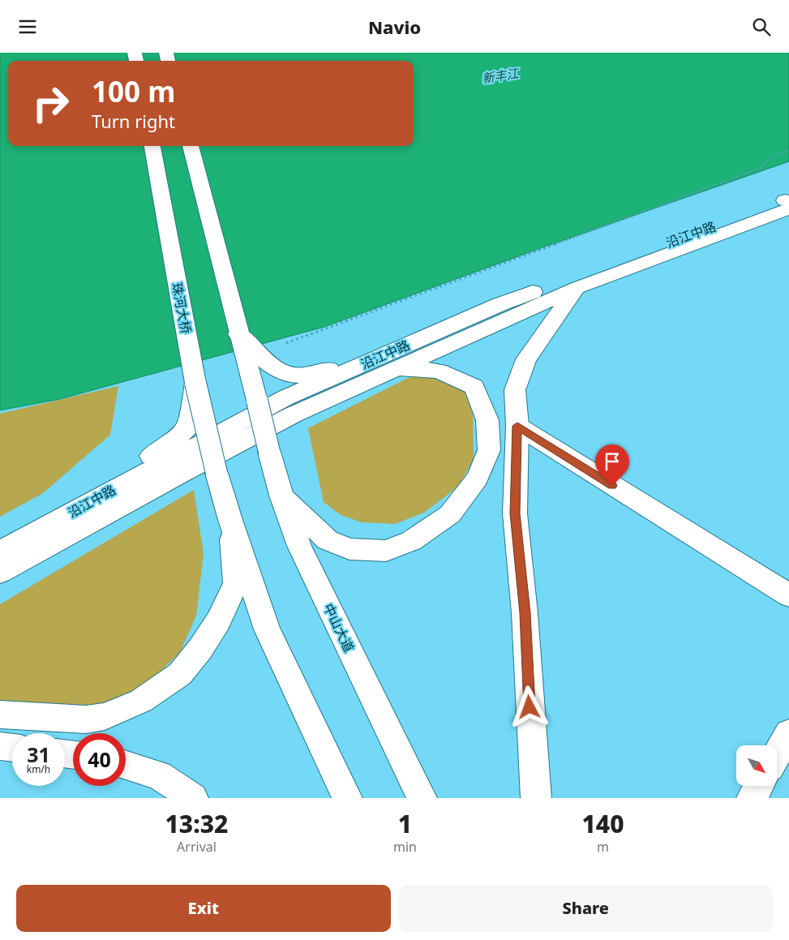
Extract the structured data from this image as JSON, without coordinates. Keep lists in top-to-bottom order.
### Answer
{
  "streets": {
    "street": ["沿江中路", "珠河大桥", "中山大道"]
  },
  "water": ["新丰江"],
  "north": "bottom right",
  "page": {
    "header": "Navio",
    "turn": ["100 m", "Turn right"],
    "speed": "31 km/h",
    "limit": "40",
    "eta": [
      "13:32",
      "Arrival",
      "1",
      "min",
      "140",
      "m"
    ],
    "buttons": ["Exit", "Share"]
  }
}
